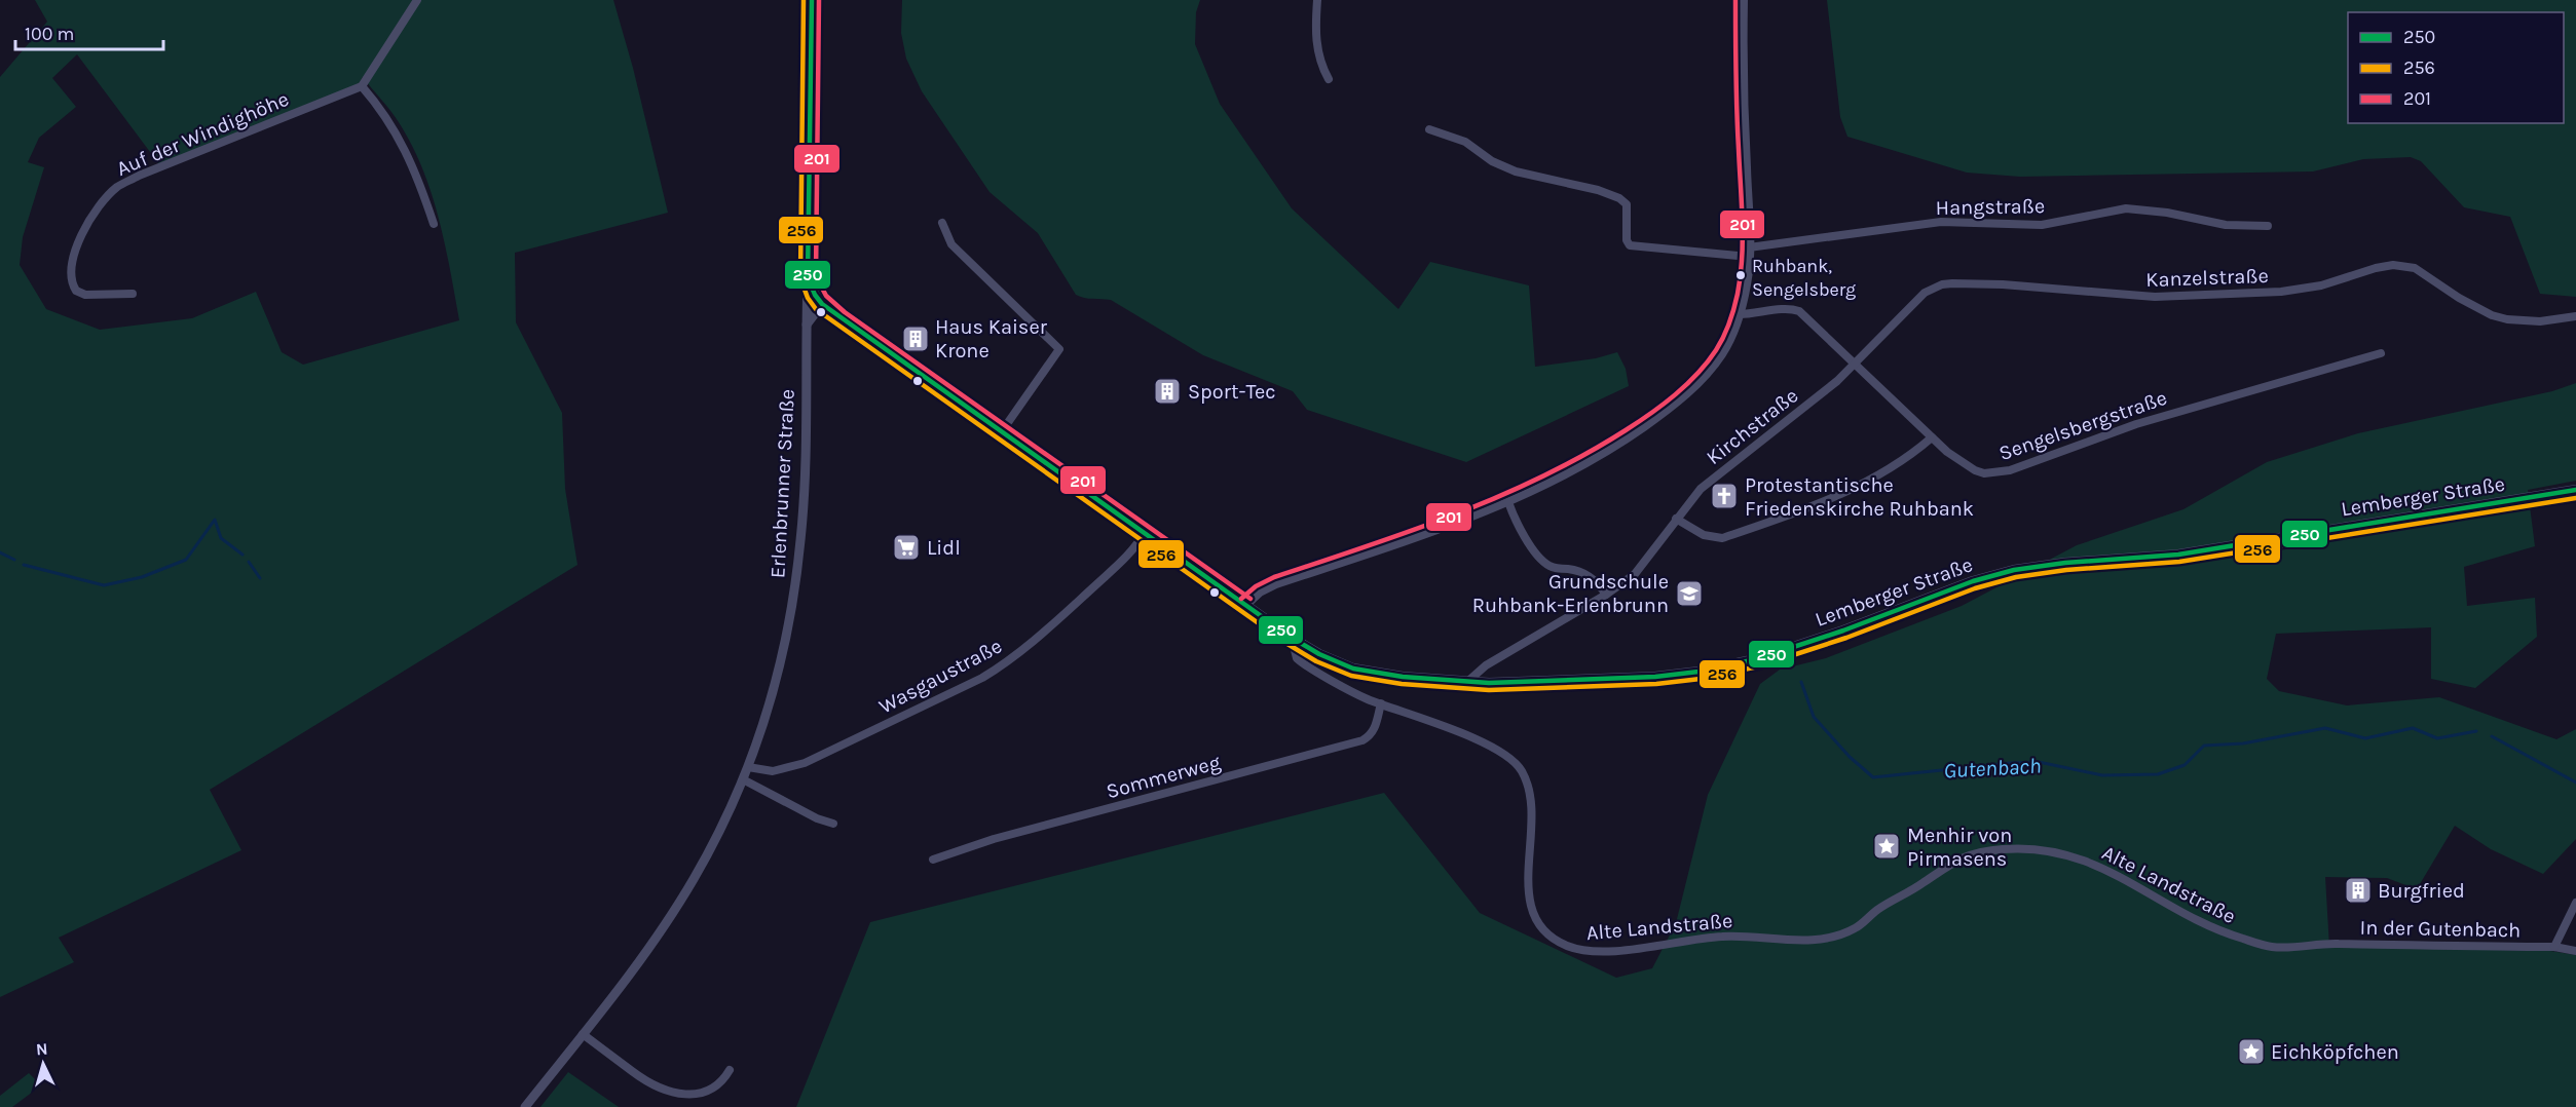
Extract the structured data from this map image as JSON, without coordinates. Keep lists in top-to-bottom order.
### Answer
{
  "streets": {
    "main road": ["Lemberger Straße"],
    "street": [
      "Auf der Windighöhe",
      "Hangstraße",
      "Kanzelstraße",
      "Sengelsbergstraße",
      "Kirchstraße",
      "Erlenbrunner Straße",
      "Wasgaustraße",
      "Sommerweg",
      "Alte Landstraße",
      "In der Gutenbach"
    ]
  },
  "crossings": [
    ["Kanzelstraße", "Sengelsbergstraße"],
    ["Kanzelstraße", "Kirchstraße"],
    ["Sengelsbergstraße", "Kirchstraße"],
    ["Kirchstraße", "Lemberger Straße"],
    ["Erlenbrunner Straße", "Lemberger Straße"],
    ["Erlenbrunner Straße", "Wasgaustraße"],
    ["Lemberger Straße", "Wasgaustraße"],
    ["Lemberger Straße", "Alte Landstraße"],
    ["Sommerweg", "Alte Landstraße"],
    ["Alte Landstraße", "In der Gutenbach"]
  ],
  "water": ["Gutenbach"],
  "places": {
    "other": ["Ruhbank, Sengelsberg"],
    "building": ["Haus Kaiser Krone", "Sport-Tec", "Burgfried"],
    "church": ["Protestantische Friedenskirche Ruhbank"],
    "supermarket": ["Lidl"],
    "school or university": ["Grundschule Ruhbank-Erlenbrunn"],
    "place": ["Menhir von Pirmasens", "Eichköpfchen"]
  },
  "lines": ["transit line 250", "transit line 256", "transit line 201"],
  "legend": ["250", "256", "201"],
  "scale_bar": "100 m",
  "north": "top"
}
